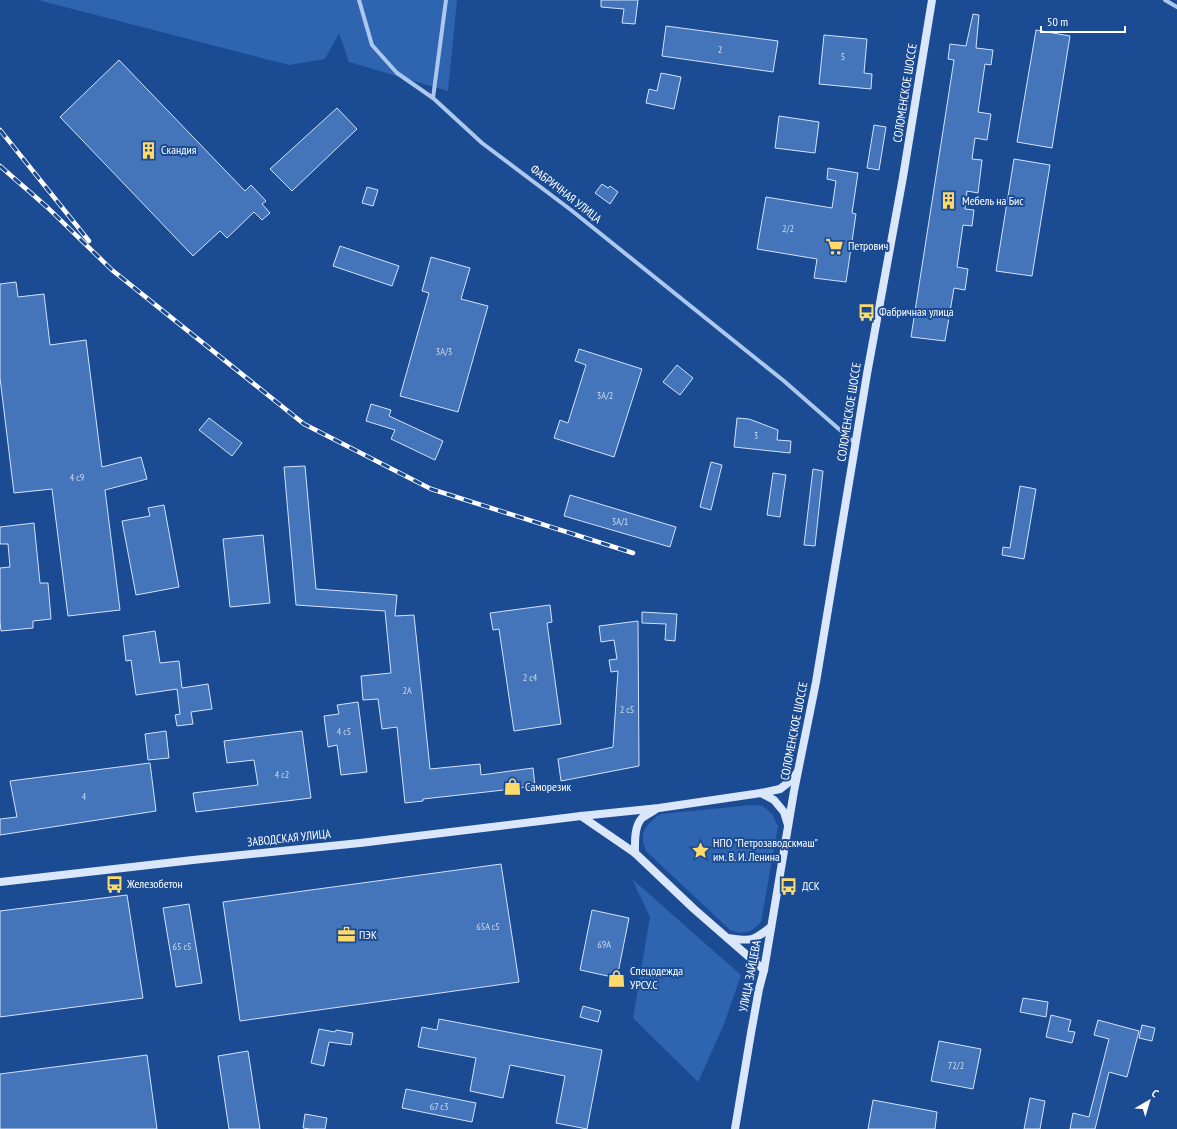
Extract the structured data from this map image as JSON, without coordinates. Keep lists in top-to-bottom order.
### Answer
{
  "streets": {
    "main road": ["СОЛОМЕНСКОЕ ШОССЕ", "ЗАВОДСКАЯ УЛИЦА", "УЛИЦА ЗАЙЦЕВА"],
    "street": ["ФАБРИЧНАЯ УЛИЦА"]
  },
  "crossings": [
    ["СОЛОМЕНСКОЕ ШОССЕ", "ФАБРИЧНАЯ УЛИЦА"],
    ["СОЛОМЕНСКОЕ ШОССЕ", "ЗАВОДСКАЯ УЛИЦА"],
    ["СОЛОМЕНСКОЕ ШОССЕ", "УЛИЦА ЗАЙЦЕВА"]
  ],
  "places": {
    "building": ["Скандия", "Мебель на Бис"],
    "supermarket": ["Петрович"],
    "bus stop": ["Фабричная улица", "Железобетон", "ДСК"],
    "shop": ["Саморезик", "Спецодежда УРСУ.С"],
    "place": ["НПО \"Петрозаводскмаш\" им. В. И. Ленина"],
    "office": ["ПЭК"]
  },
  "house_numbers": [
    "2",
    "5",
    "2/2",
    "3А/3",
    "3А/2",
    "3",
    "4 с9",
    "3А/1",
    "2 с4",
    "2А",
    "2 с5",
    "4 с5",
    "4 с2",
    "4",
    "65А с5",
    "69А",
    "65 с5",
    "72/2",
    "67 с3"
  ],
  "scale_bar": "50 m",
  "north": "top right"
}
